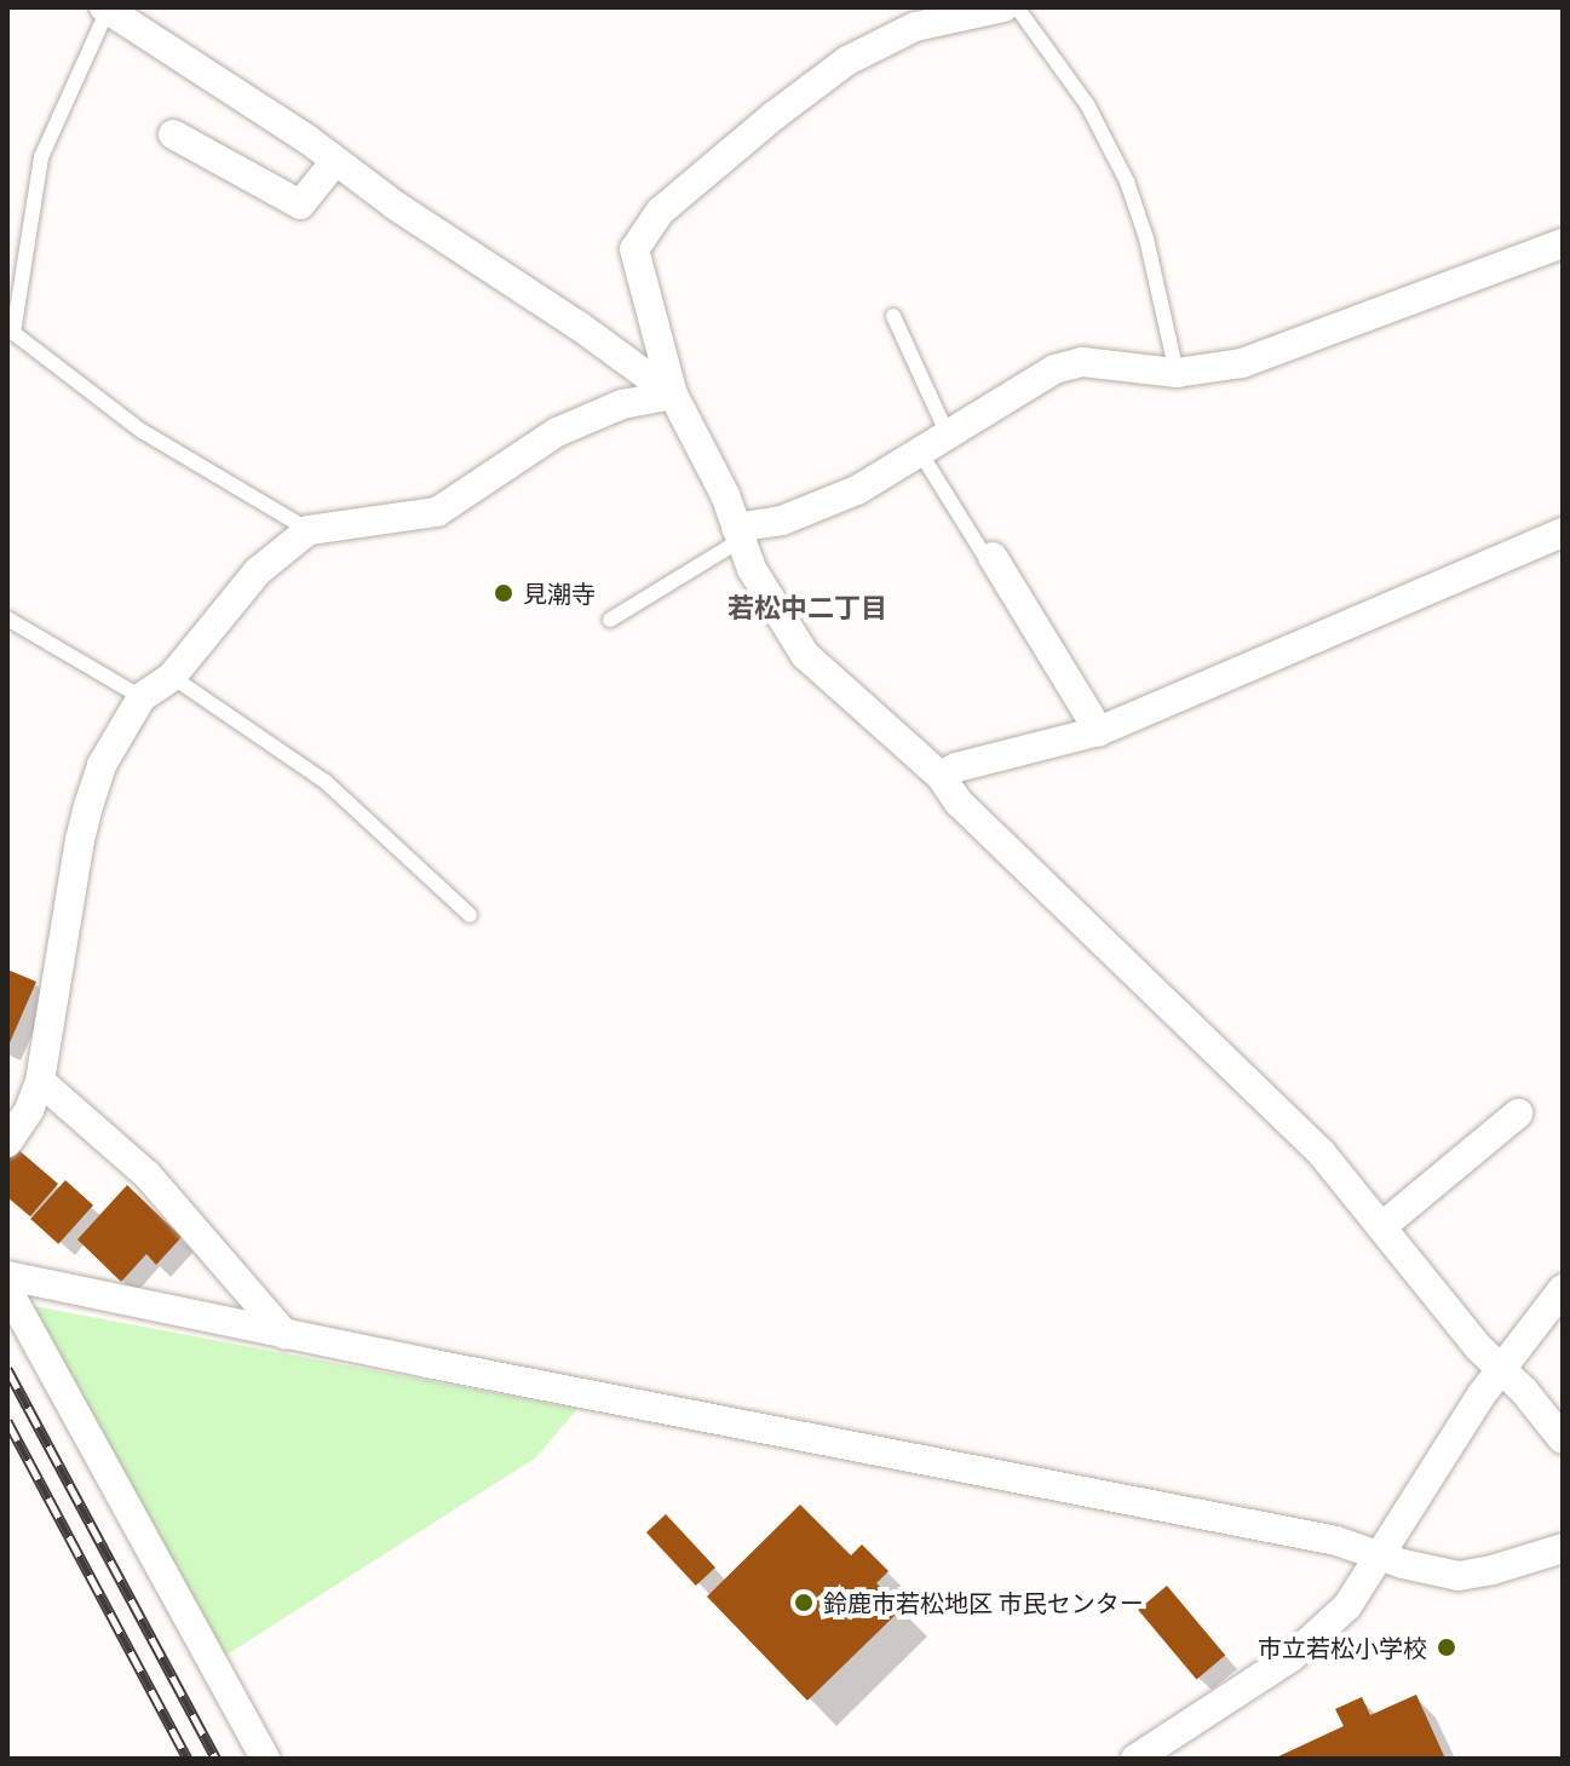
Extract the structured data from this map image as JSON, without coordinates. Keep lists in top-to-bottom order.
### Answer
{
  "districts": ["若松中二丁目"],
  "places": ["見潮寺", "鈴鹿市若松地区 市民センター", "市立若松小学校"]
}
